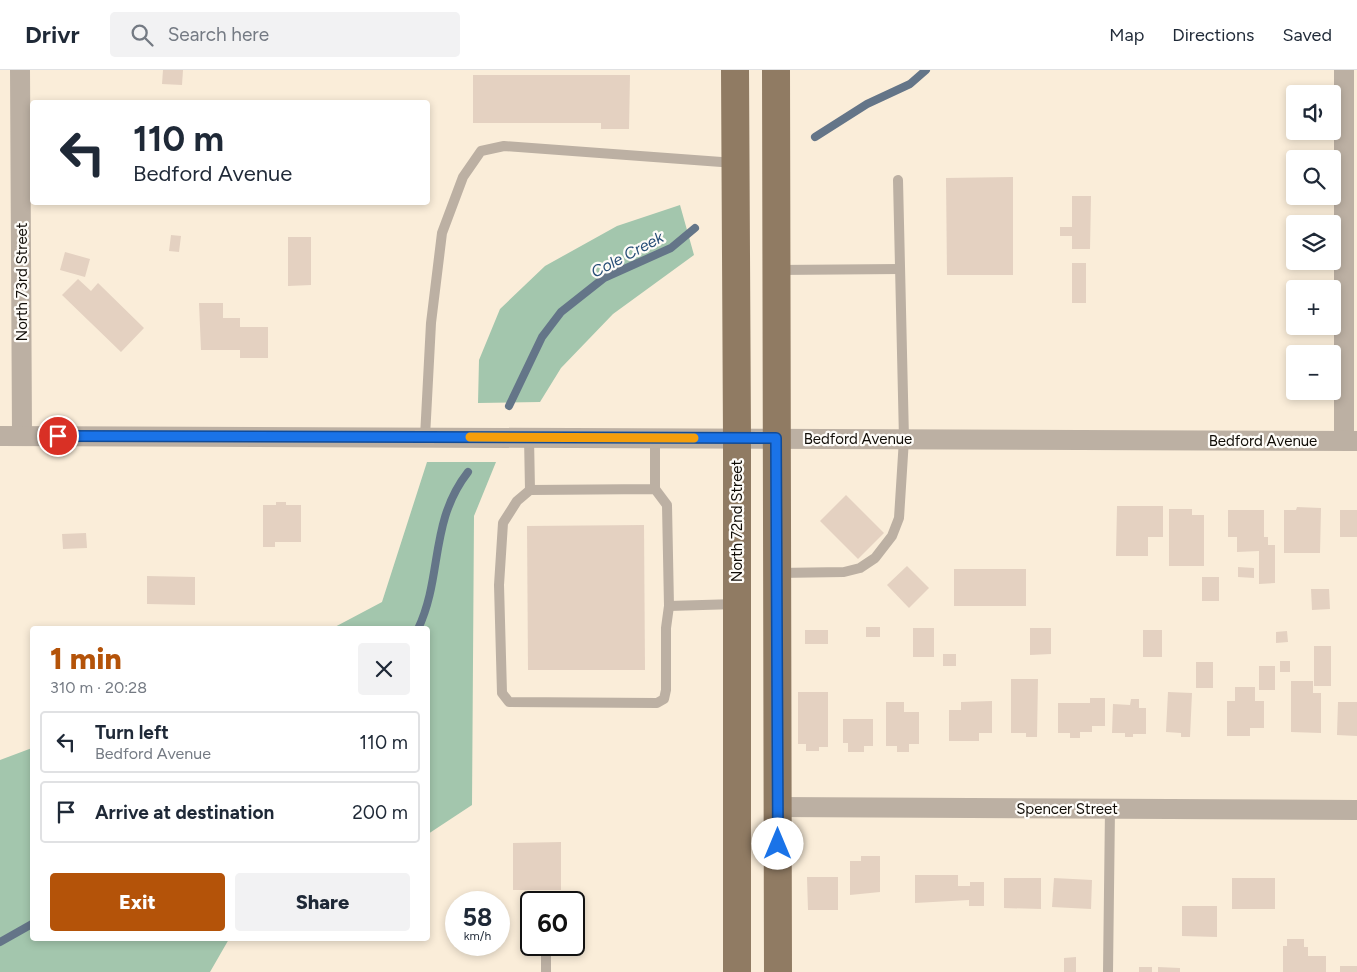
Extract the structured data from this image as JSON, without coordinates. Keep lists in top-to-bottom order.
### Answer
{
  "streets": {
    "main road": ["North 72nd Street"],
    "street": ["North 73rd Street", "Bedford Avenue", "Spencer Street"]
  },
  "crossings": [
    ["North 73rd Street", "Bedford Avenue"],
    ["Bedford Avenue", "North 72nd Street"]
  ],
  "water": ["Cole Creek"],
  "page": {
    "header": "Drivr",
    "search": "Search here",
    "nav": ["Map", "Directions", "Saved"],
    "map_buttons": ["+", "−"],
    "turn": ["110 m", "Bedford Avenue"],
    "heading": ["1 min", "310 m · 20:28"],
    "list": [
      {
        "name": "Turn left",
        "note": "Bedford Avenue",
        "value": "110 m"
      },
      {
        "name": "Arrive at destination",
        "value": "200 m"
      }
    ],
    "buttons": ["Exit", "Share"],
    "speed": "58 km/h",
    "limit": "60"
  }
}
